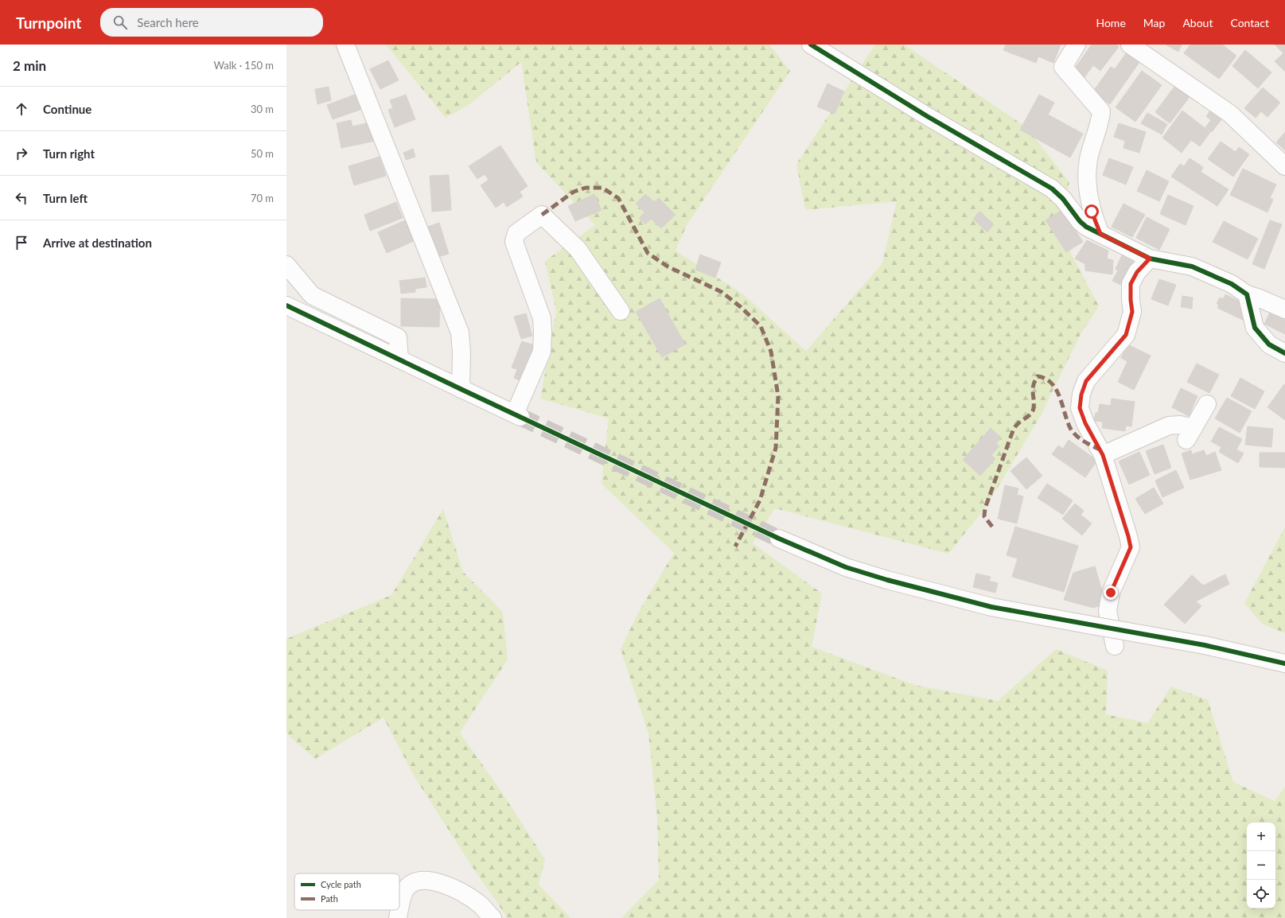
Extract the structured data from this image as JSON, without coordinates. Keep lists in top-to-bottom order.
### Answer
{
  "legend": ["Cycle path", "Path"],
  "page": {
    "header": "Turnpoint",
    "search": "Search here",
    "nav": [
      "Home",
      "Map",
      "About",
      "Contact"
    ],
    "heading": ["2 min", "Walk · 150 m"],
    "list": [
      ["Continue", "30 m"],
      ["Turn right", "50 m"],
      ["Turn left", "70 m"],
      "Arrive at destination"
    ],
    "map_buttons": ["+", "−"]
  }
}
